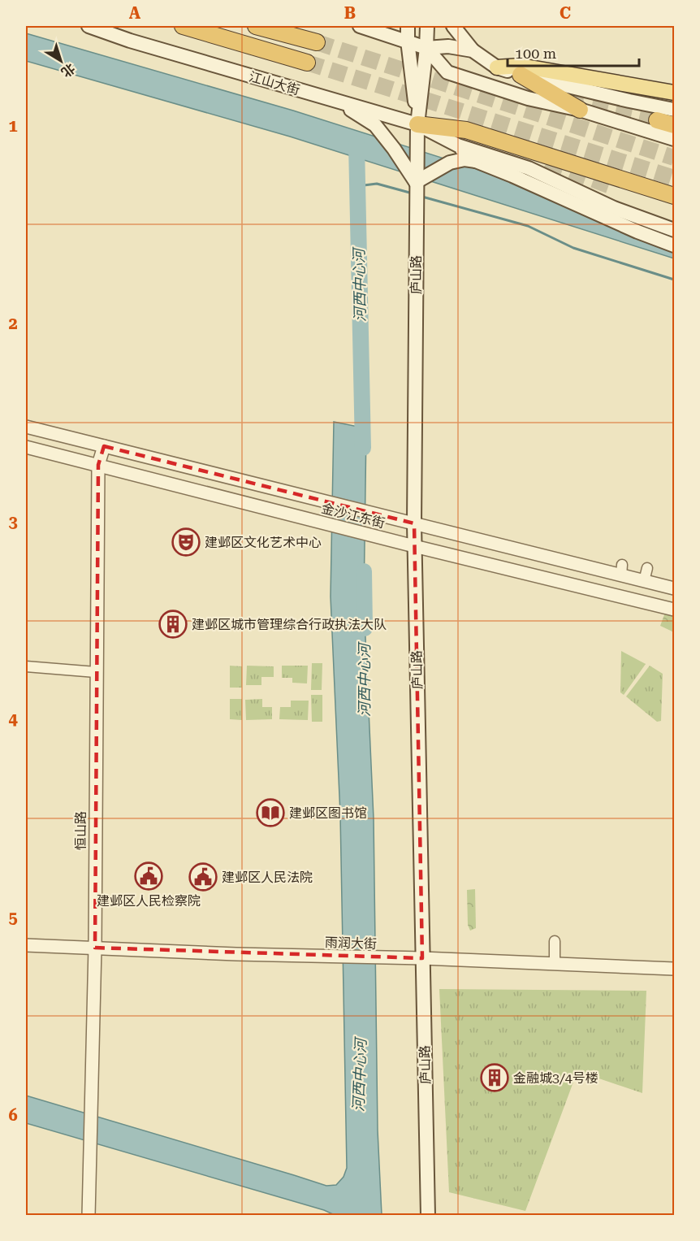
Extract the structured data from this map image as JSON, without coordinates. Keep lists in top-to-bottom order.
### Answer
{
  "streets": {
    "main road": ["江山大街", "庐山路"],
    "street": ["金沙江东街", "恒山路", "雨润大街"]
  },
  "crossings": [
    ["江山大街", "庐山路"],
    ["庐山路", "金沙江东街"],
    ["庐山路", "雨润大街"],
    ["金沙江东街", "恒山路"],
    ["恒山路", "雨润大街"]
  ],
  "water": ["河西中心河"],
  "places": {
    "theatre": ["建邺区文化艺术中心"],
    "building": ["建邺区城市管理综合行政执法大队", "金融城3/4号楼"],
    "library": ["建邺区图书馆"],
    "public building": ["建邺区人民检察院", "建邺区人民法院"]
  },
  "scale_bar": "100 m",
  "north": "bottom right",
  "grid": {
    "columns": ["A", "B", "C"],
    "rows": [
      "1",
      "2",
      "3",
      "4",
      "5",
      "6"
    ]
  }
}
